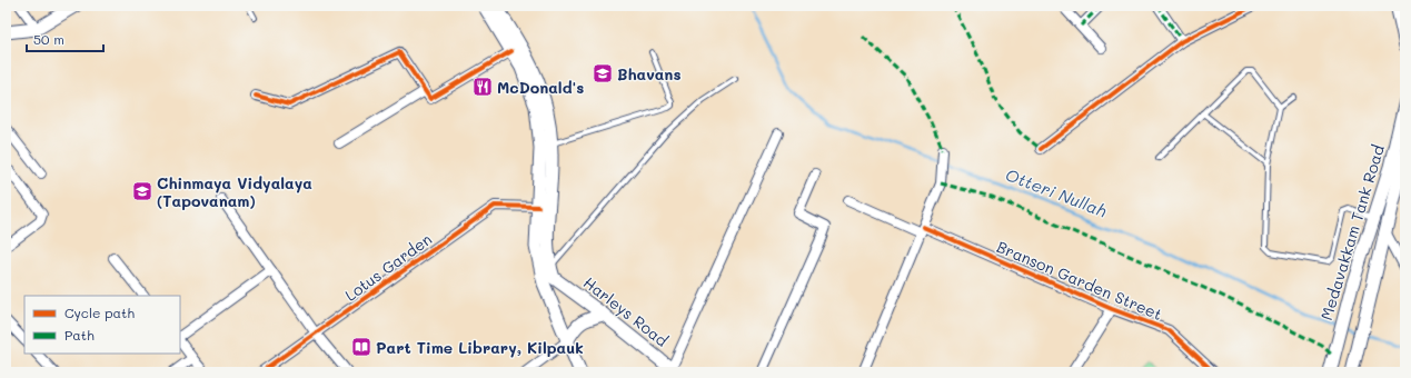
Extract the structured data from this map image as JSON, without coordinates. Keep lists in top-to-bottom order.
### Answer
{
  "streets": {
    "main road": ["Medavakkam Tank Road", "Harleys Road"],
    "street": ["Lotus Garden", "Branson Garden Street"]
  },
  "water": ["Otteri Nullah"],
  "places": {
    "school or university": ["Bhavans", "Chinmaya Vidyalaya (Tapovanam)"],
    "restaurant": ["McDonald's"],
    "library": ["Part Time Library, Kilpauk"]
  },
  "legend": ["Cycle path", "Path"],
  "scale_bar": "50 m"
}
